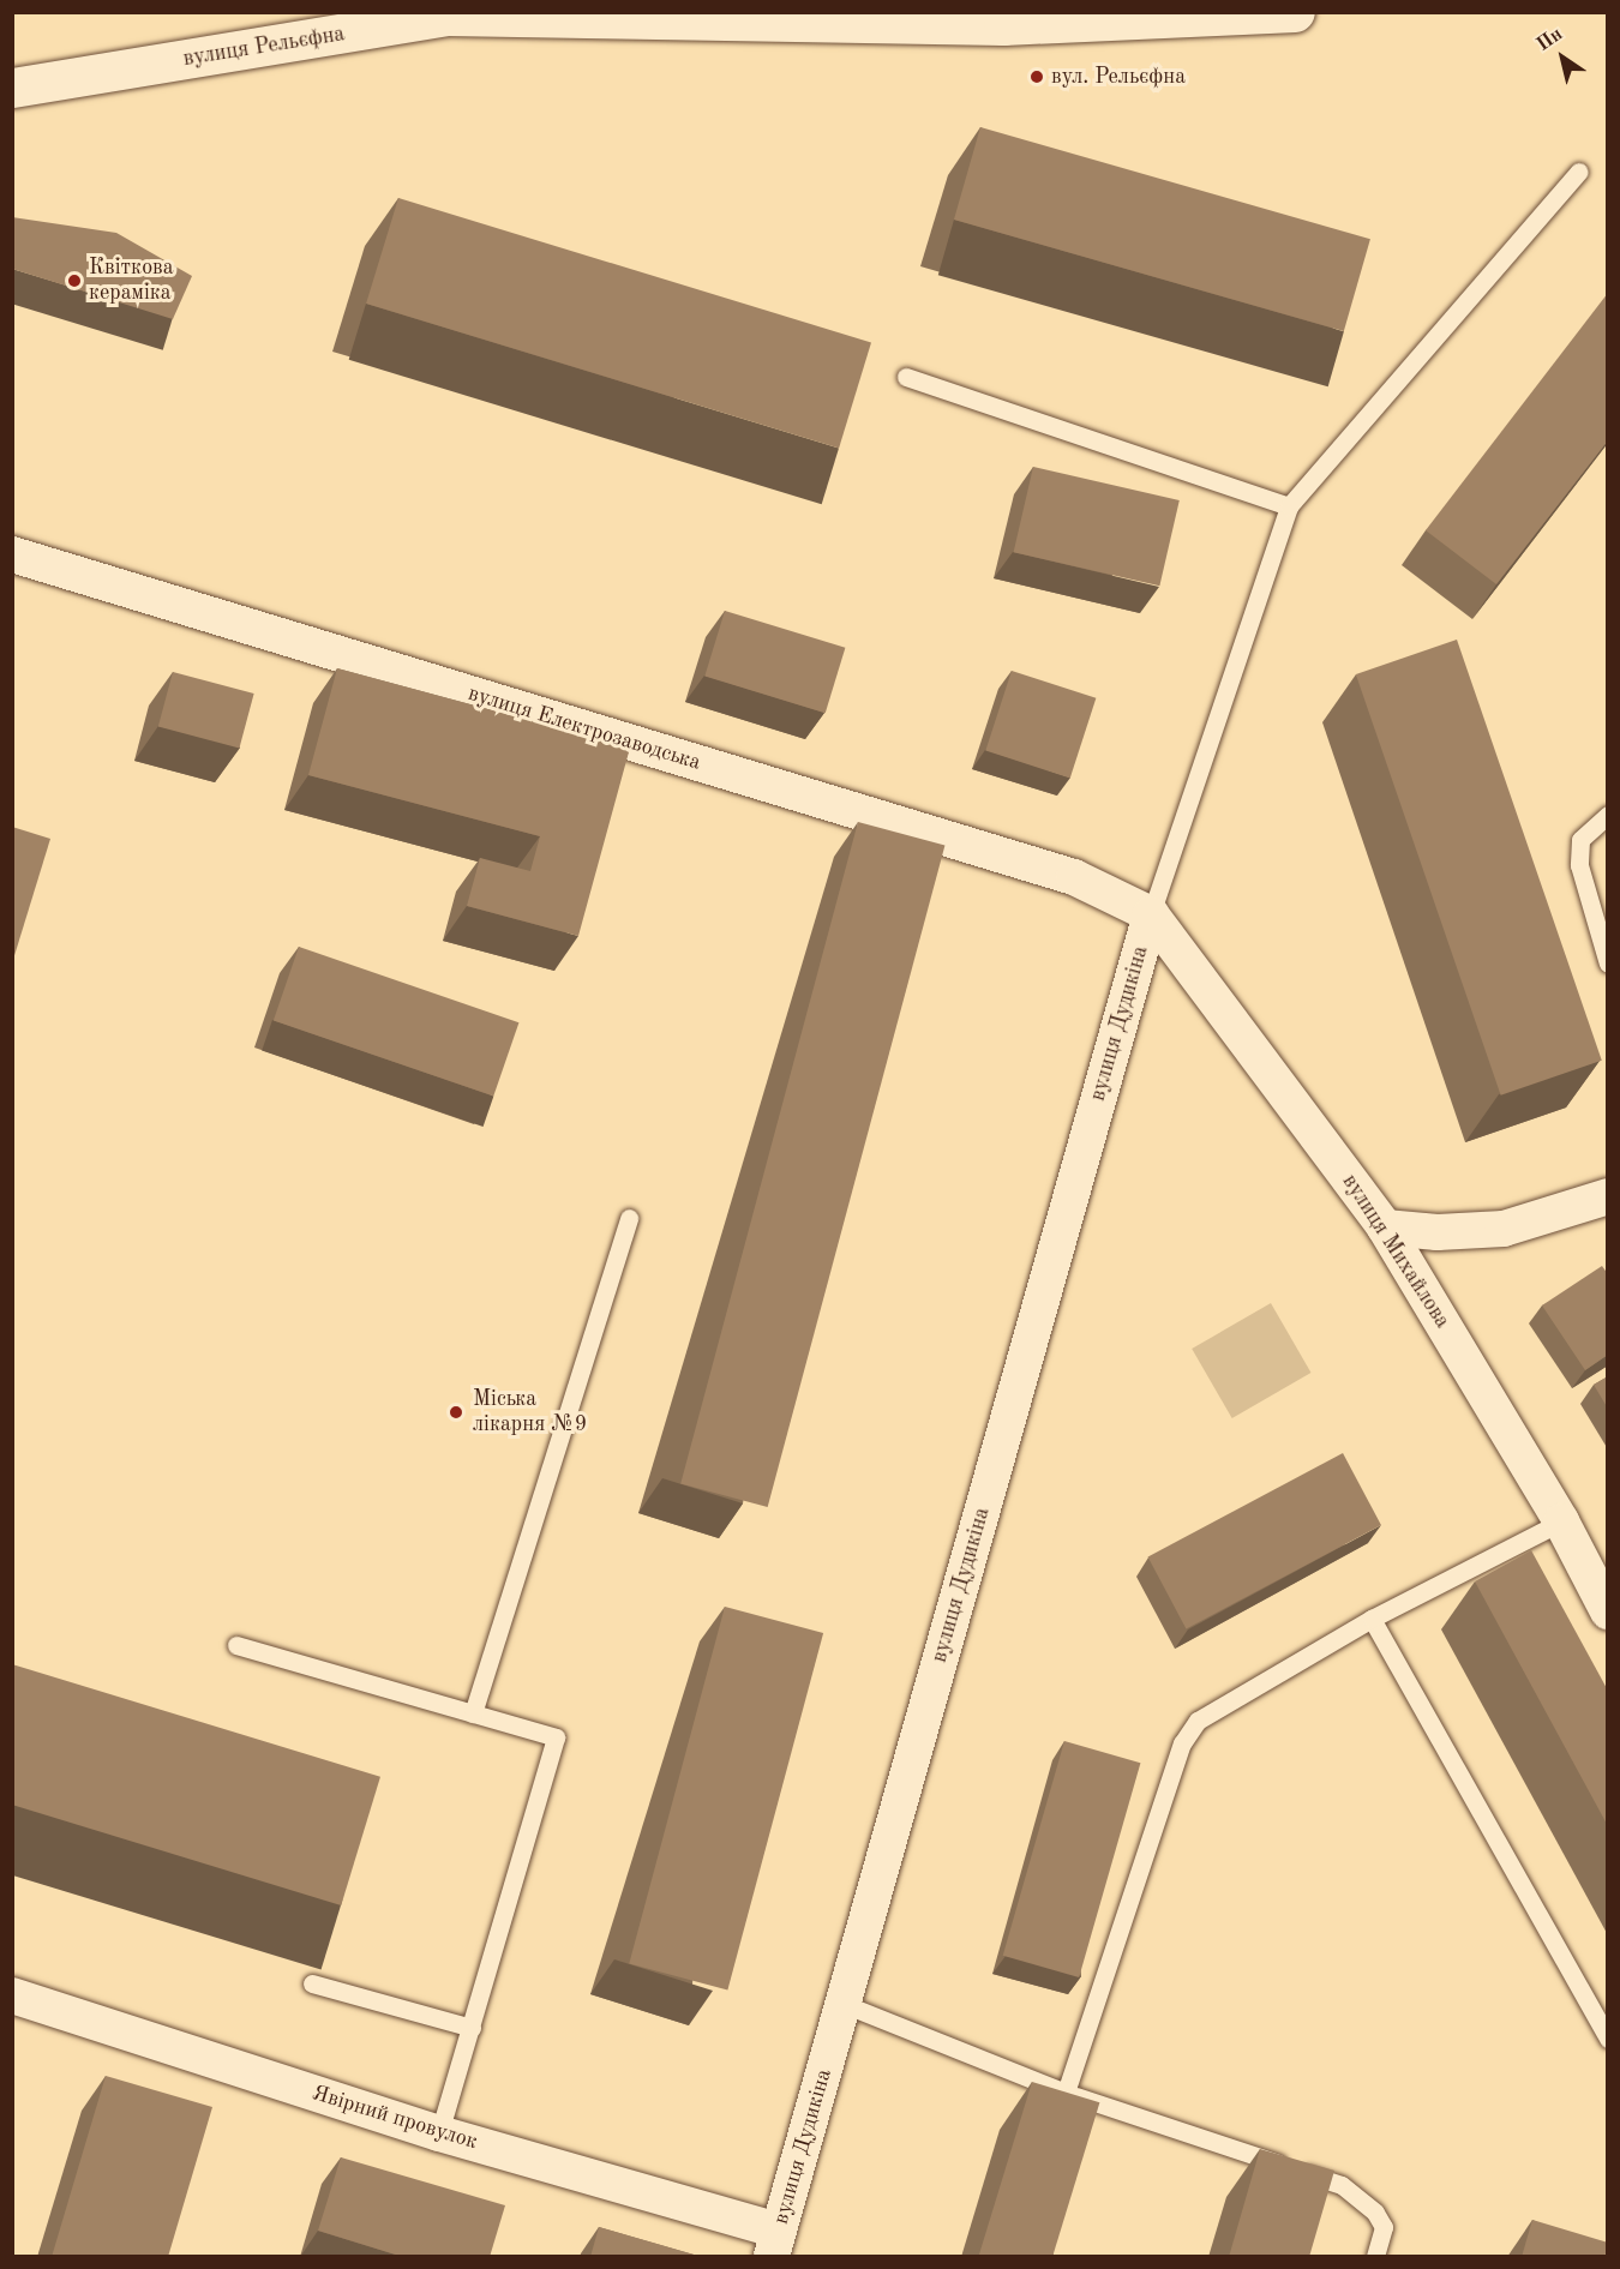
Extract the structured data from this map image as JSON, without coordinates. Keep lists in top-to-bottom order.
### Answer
{
  "streets": {
    "street": [
      "вулиця Рельєфна",
      "вулиця Електрозаводська",
      "вулиця Дудикіна",
      "вулиця Михайлова",
      "Явірний провулок"
    ]
  },
  "crossings": [
    ["вулиця Електрозаводська", "вулиця Дудикіна"],
    ["вулиця Електрозаводська", "вулиця Михайлова"],
    ["вулиця Дудикіна", "вулиця Михайлова"],
    ["вулиця Дудикіна", "Явірний провулок"]
  ],
  "places": ["вул. Рельєфна", "Квіткова кераміка", "Міська лікарня №9"],
  "north": "top left"
}
